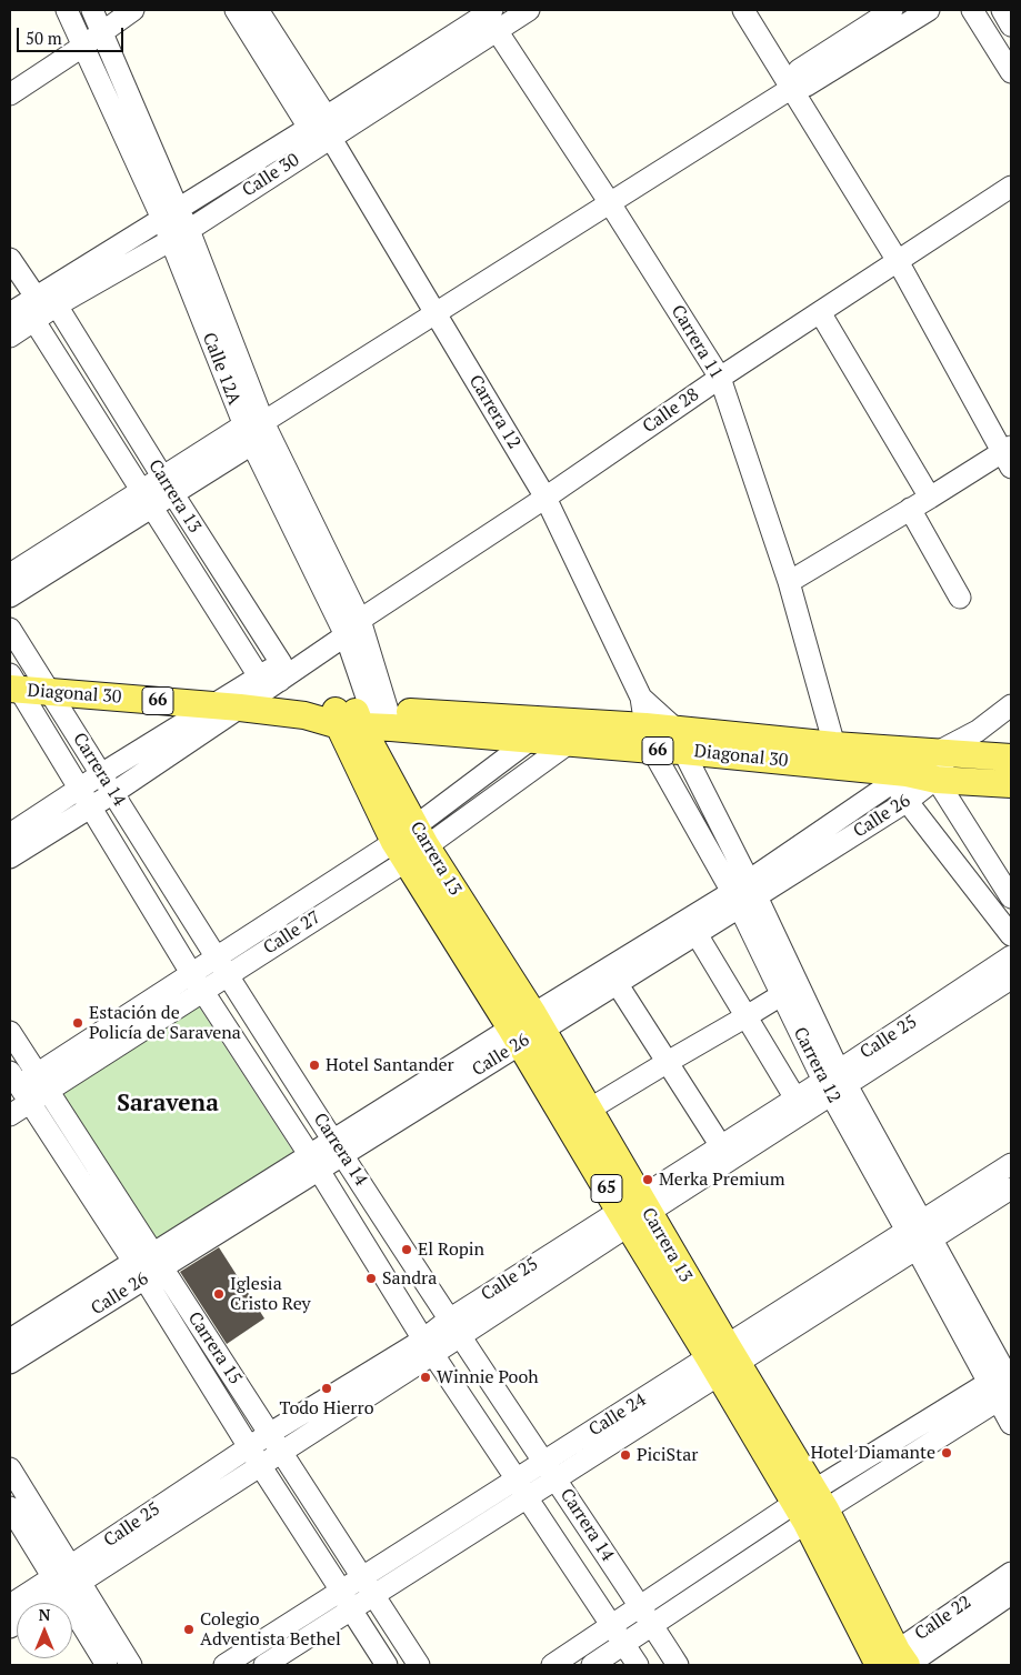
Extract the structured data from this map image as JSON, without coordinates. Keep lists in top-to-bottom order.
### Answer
{
  "streets": {
    "main road": [
      "Carrera 13",
      "Diagonal 30",
      "66",
      "65"
    ],
    "street": [
      "Calle 30",
      "Carrera 11",
      "Calle 12A",
      "Calle 28",
      "Carrera 12",
      "Carrera 14",
      "Calle 26",
      "Calle 27",
      "Calle 25",
      "Carrera 15",
      "Calle 24",
      "Calle 22"
    ]
  },
  "crossings": [
    ["Calle 30", "Carrera 11"],
    ["Calle 30", "Calle 12A"],
    ["Calle 30", "Carrera 12"],
    ["Calle 30", "Carrera 13"],
    ["Carrera 11", "Calle 28"],
    ["Carrera 11", "Diagonal 30"],
    ["Calle 12A", "Calle 28"],
    ["Calle 12A", "Carrera 13"],
    ["Calle 12A", "Diagonal 30"],
    ["Calle 28", "Carrera 12"],
    ["Calle 28", "Carrera 13"],
    ["Calle 28", "Diagonal 30"],
    ["Calle 28", "Carrera 14"],
    ["Carrera 12", "Diagonal 30"],
    ["Carrera 12", "Calle 26"],
    ["Carrera 12", "Calle 25"],
    ["Carrera 12", "Calle 24"],
    ["Carrera 13", "Diagonal 30"],
    ["Carrera 13", "Calle 26"],
    ["Carrera 13", "Calle 27"],
    ["Carrera 13", "Calle 25"],
    ["Carrera 13", "Calle 24"],
    ["Carrera 13", "Calle 22"],
    ["Diagonal 30", "Carrera 14"],
    ["Diagonal 30", "Calle 26"],
    ["Diagonal 30", "Calle 27"],
    ["Carrera 14", "Calle 26"],
    ["Carrera 14", "Calle 27"],
    ["Carrera 14", "Calle 25"],
    ["Carrera 14", "Calle 24"],
    ["Calle 26", "Carrera 15"],
    ["Calle 27", "Carrera 15"],
    ["Calle 25", "Carrera 15"],
    ["Carrera 15", "Calle 24"]
  ],
  "districts": ["Saravena"],
  "places": [
    "Estación de Policía de Saravena",
    "Hotel Santander",
    "Merka Premium",
    "El Ropin",
    "Sandra",
    "Iglesia Cristo Rey",
    "Winnie Pooh",
    "Todo Hierro",
    "Hotel Diamante",
    "PiciStar",
    "Colegio Adventista Bethel"
  ],
  "scale_bar": "50 m",
  "north": "top"
}
